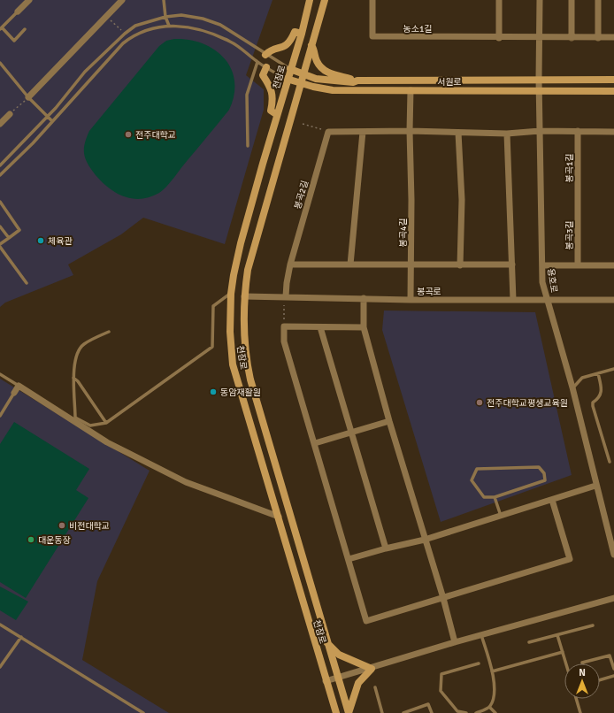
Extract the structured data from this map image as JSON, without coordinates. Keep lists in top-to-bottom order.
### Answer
{
  "streets": {
    "street": [
      "농소1길",
      "천잠로",
      "서원로",
      "봉곡1길",
      "봉곡2길",
      "봉곡4길",
      "봉곡3길",
      "용호로",
      "봉곡로"
    ]
  },
  "crossings": [
    ["농소1길", "용호로"],
    ["천잠로", "서원로"],
    ["천잠로", "봉곡로"],
    ["서원로", "용호로"],
    ["봉곡1길", "봉곡3길"],
    ["봉곡2길", "봉곡로"],
    ["봉곡4길", "봉곡로"],
    ["용호로", "봉곡로"]
  ],
  "places": [
    "전주대학교",
    "체육관",
    "동암재활원",
    "전주대학교평생교육원",
    "비전대학교",
    "대운동장"
  ],
  "north": "top"
}
